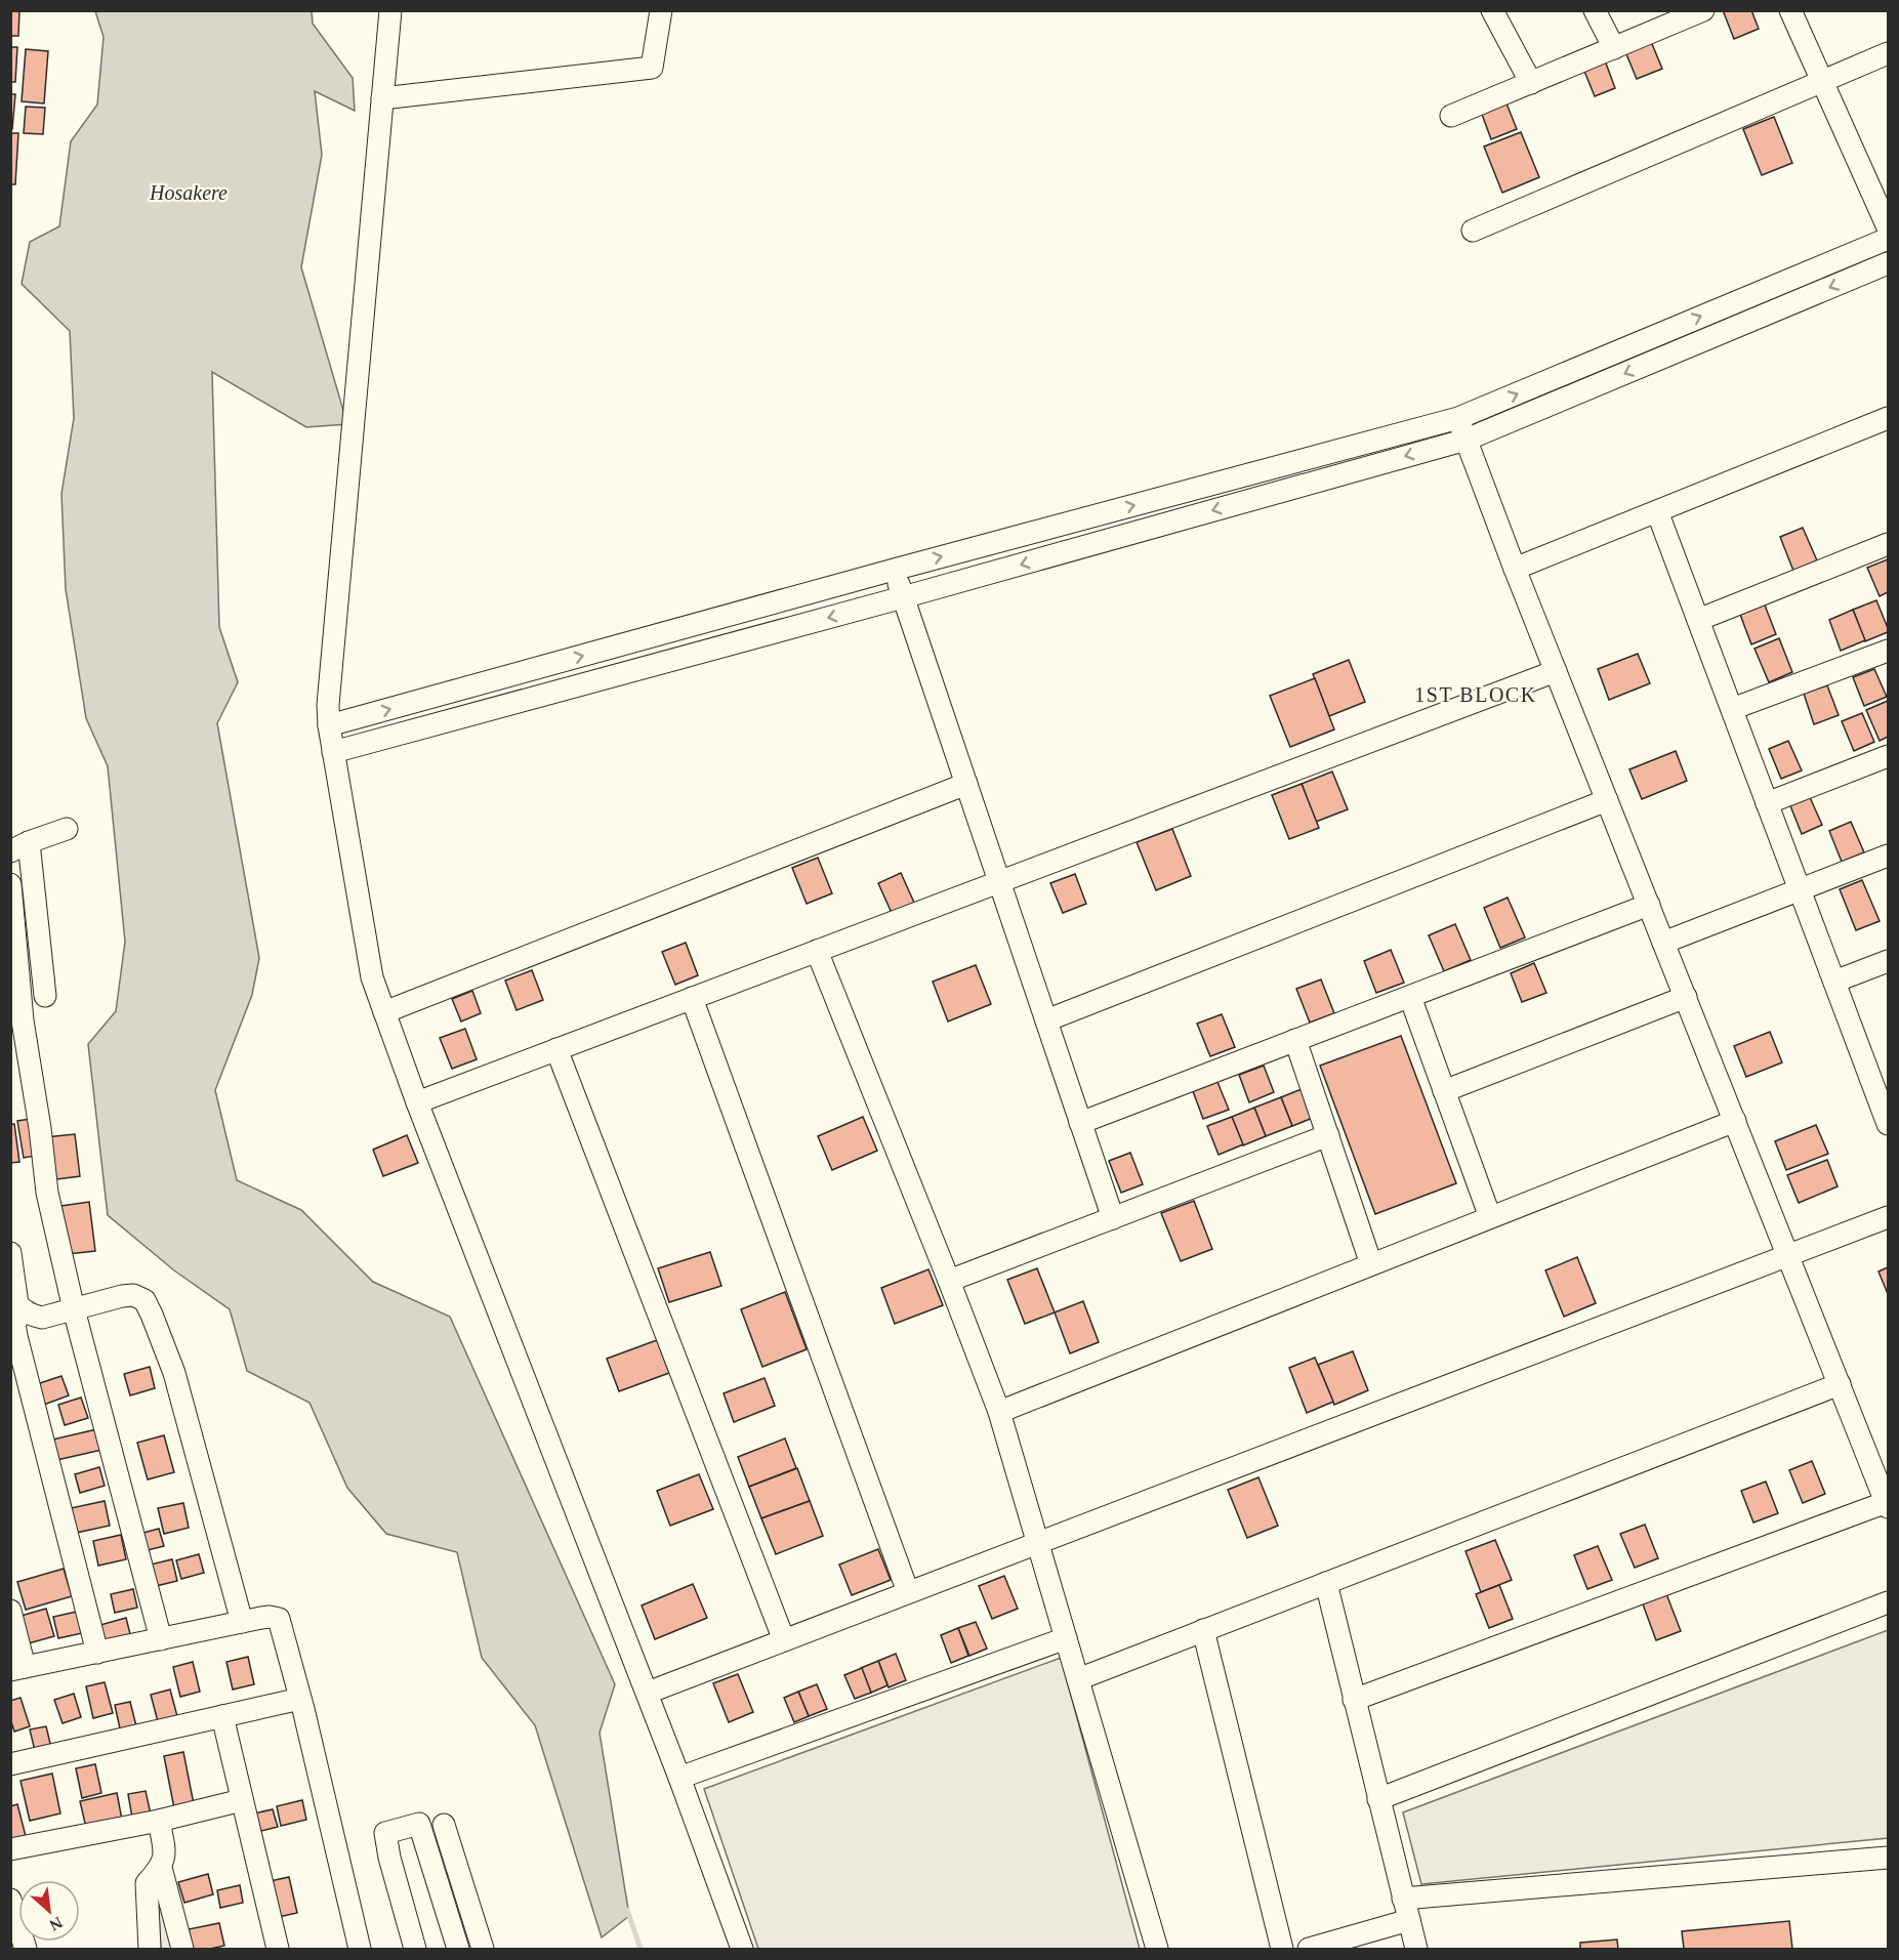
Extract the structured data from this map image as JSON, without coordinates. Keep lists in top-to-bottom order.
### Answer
{
  "districts": ["1ST BLOCK"],
  "water": ["Hosakere"],
  "north": "bottom right"
}
